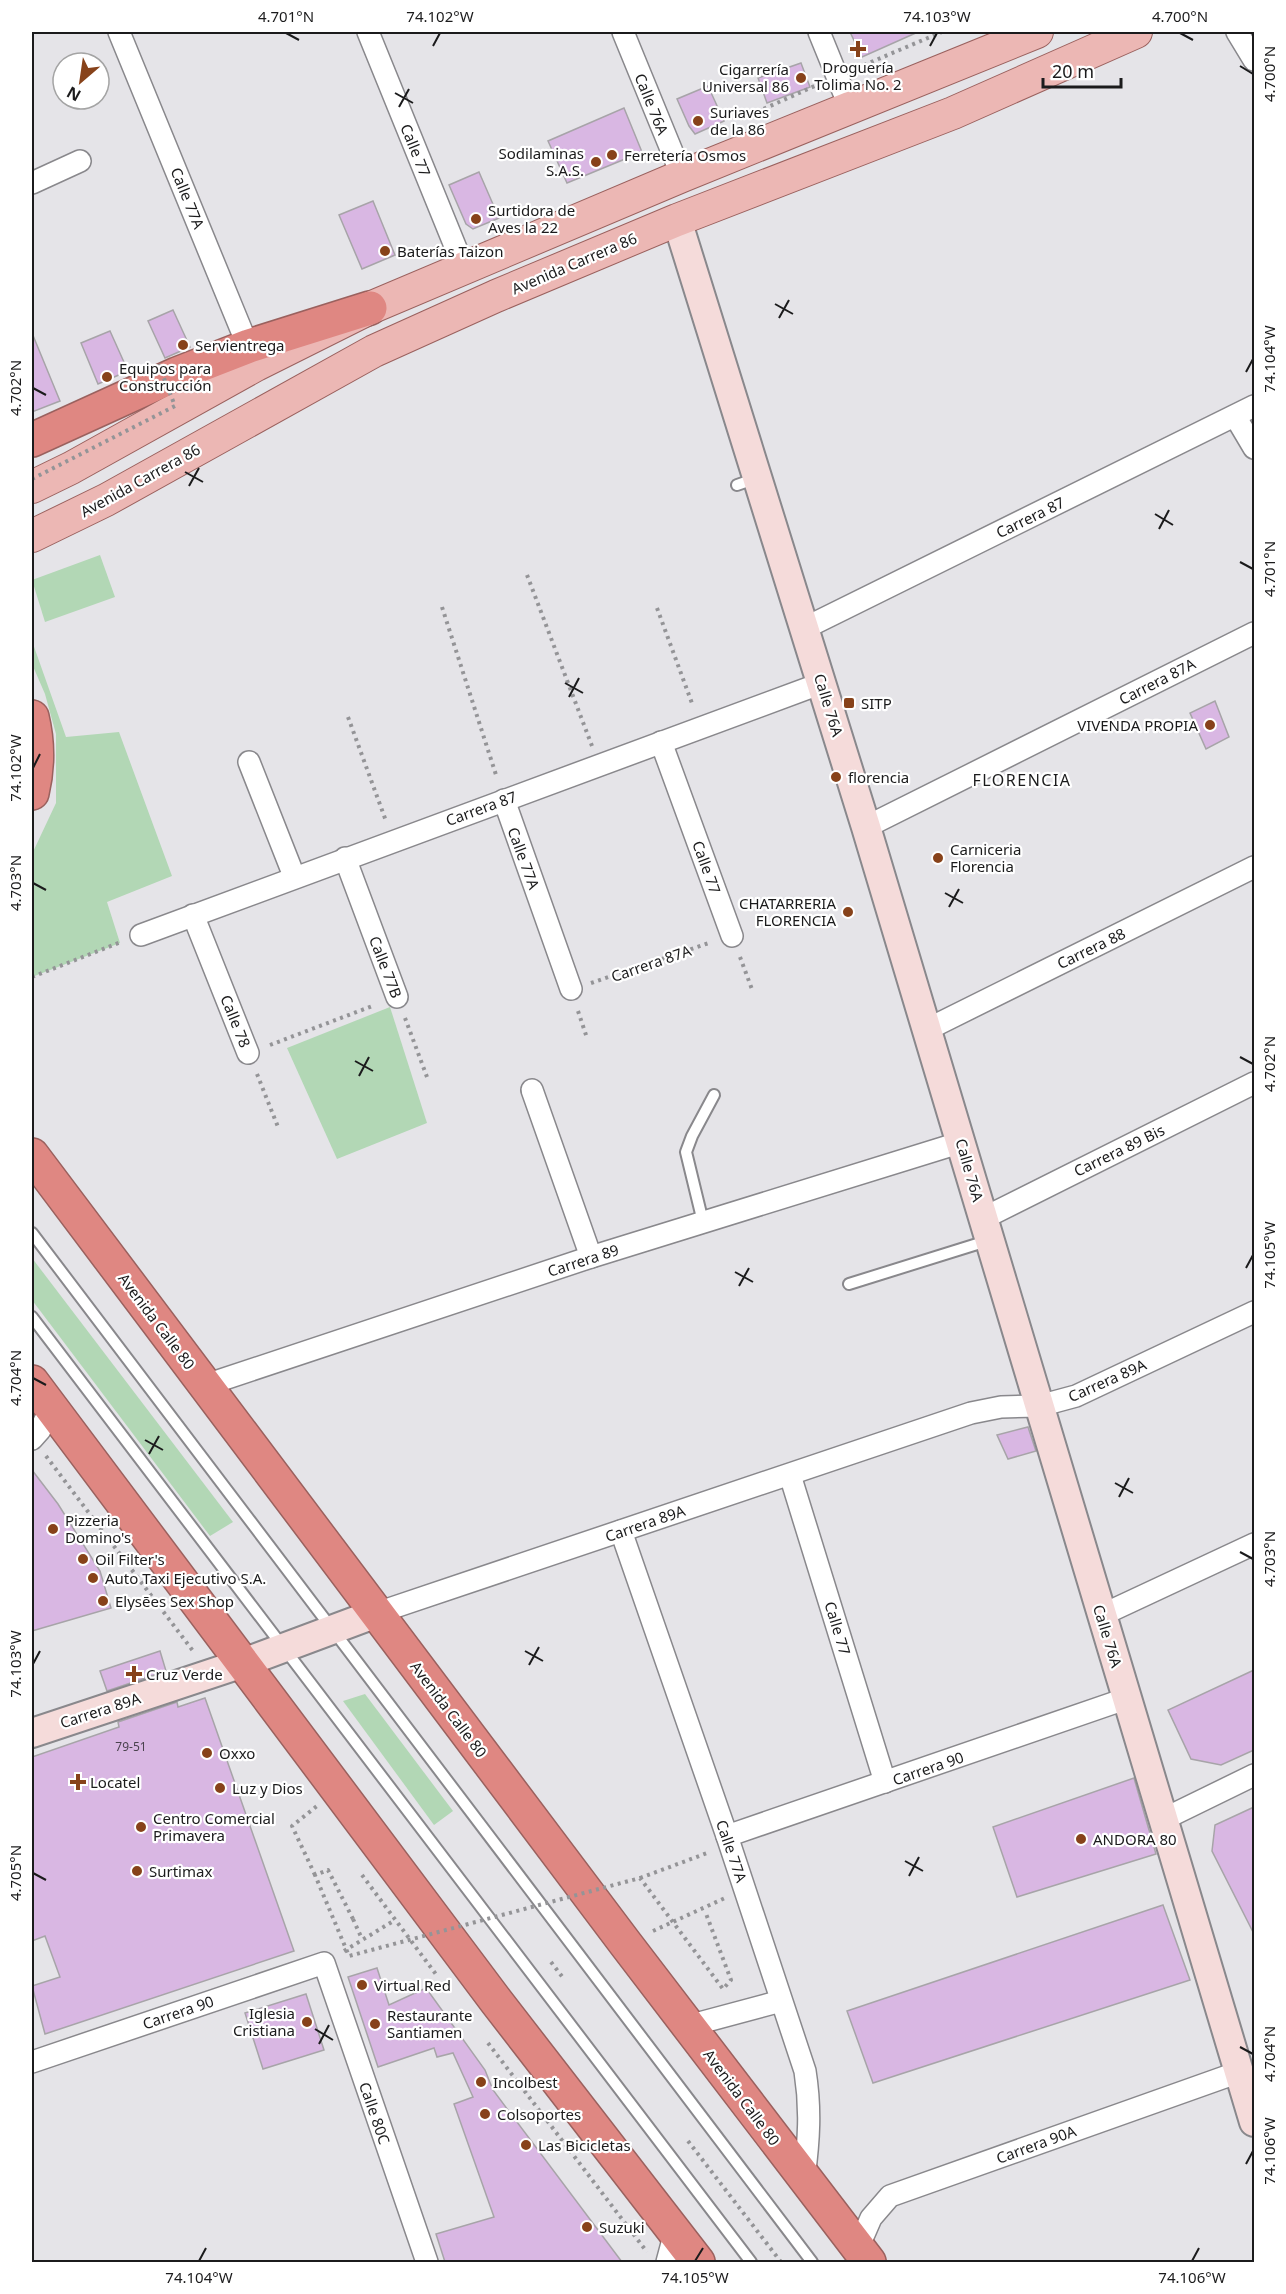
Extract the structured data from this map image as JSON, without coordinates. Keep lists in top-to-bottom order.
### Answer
{
  "streets": {
    "highway": ["Avenida Calle 80"],
    "main road": ["Avenida Carrera 86"],
    "street": [
      "Calle 76A",
      "Calle 77",
      "Calle 77A",
      "Carrera 87",
      "Carrera 87A",
      "Carrera 88",
      "Calle 77B",
      "Calle 78",
      "Carrera 89 Bis",
      "Carrera 89",
      "Carrera 89A",
      "Carrera 90",
      "Calle 80C",
      "Carrera 90A"
    ]
  },
  "crossings": [
    ["Calle 76A", "Avenida Carrera 86"],
    ["Calle 76A", "Carrera 87"],
    ["Calle 76A", "Carrera 87A"],
    ["Calle 76A", "Carrera 88"],
    ["Calle 76A", "Carrera 89 Bis"],
    ["Calle 76A", "Carrera 89"],
    ["Calle 76A", "Carrera 89A"],
    ["Calle 76A", "Carrera 90"],
    ["Calle 76A", "Carrera 90A"],
    ["Calle 77", "Carrera 87"],
    ["Calle 77", "Carrera 87A"],
    ["Calle 77", "Carrera 89A"],
    ["Calle 77", "Carrera 90"],
    ["Calle 77A", "Carrera 87"],
    ["Calle 77A", "Carrera 87A"],
    ["Calle 77A", "Avenida Calle 80"],
    ["Calle 77A", "Carrera 89A"],
    ["Calle 77A", "Carrera 90"],
    ["Carrera 87", "Calle 77B"],
    ["Carrera 87", "Calle 78"],
    ["Carrera 89", "Avenida Calle 80"],
    ["Avenida Calle 80", "Carrera 89A"],
    ["Avenida Calle 80", "Carrera 90A"],
    ["Carrera 90", "Calle 80C"]
  ],
  "districts": ["FLORENCIA"],
  "places": {
    "health": ["Droguería Tolima No. 2", "Cruz Verde", "Locatel"],
    "other": [
      "Cigarrería Universal 86",
      "Suriaves de la 86",
      "Ferretería Osmos",
      "Sodilaminas S.A.S.",
      "Surtidora de Aves la 22",
      "Baterías Taizon",
      "Servientrega",
      "Equipos para Construcción",
      "VIVENDA PROPIA",
      "florencia",
      "Carniceria Florencia",
      "CHATARRERIA FLORENCIA",
      "Pizzeria Domino's",
      "Oil Filter's",
      "Auto Taxi Ejecutivo S.A.",
      "Elysēes Sex Shop",
      "Oxxo",
      "Luz y Dios",
      "Centro Comercial Primavera",
      "ANDORA 80",
      "Surtimax",
      "Virtual Red",
      "Iglesia Cristiana",
      "Restaurante Santiamen",
      "Incolbest",
      "Colsoportes",
      "Las Bicicletas",
      "Suzuki"
    ],
    "transit": ["SITP"]
  },
  "house_numbers": ["79-51"],
  "scale_bar": "20 m",
  "north": "bottom left",
  "coordinates": [
    "4.701°N",
    "74.102°W",
    "74.103°W",
    "4.700°N",
    "74.104°W",
    "4.702°N",
    "4.703°N",
    "74.105°W",
    "4.704°N",
    "4.705°N",
    "74.106°W"
  ]
}
